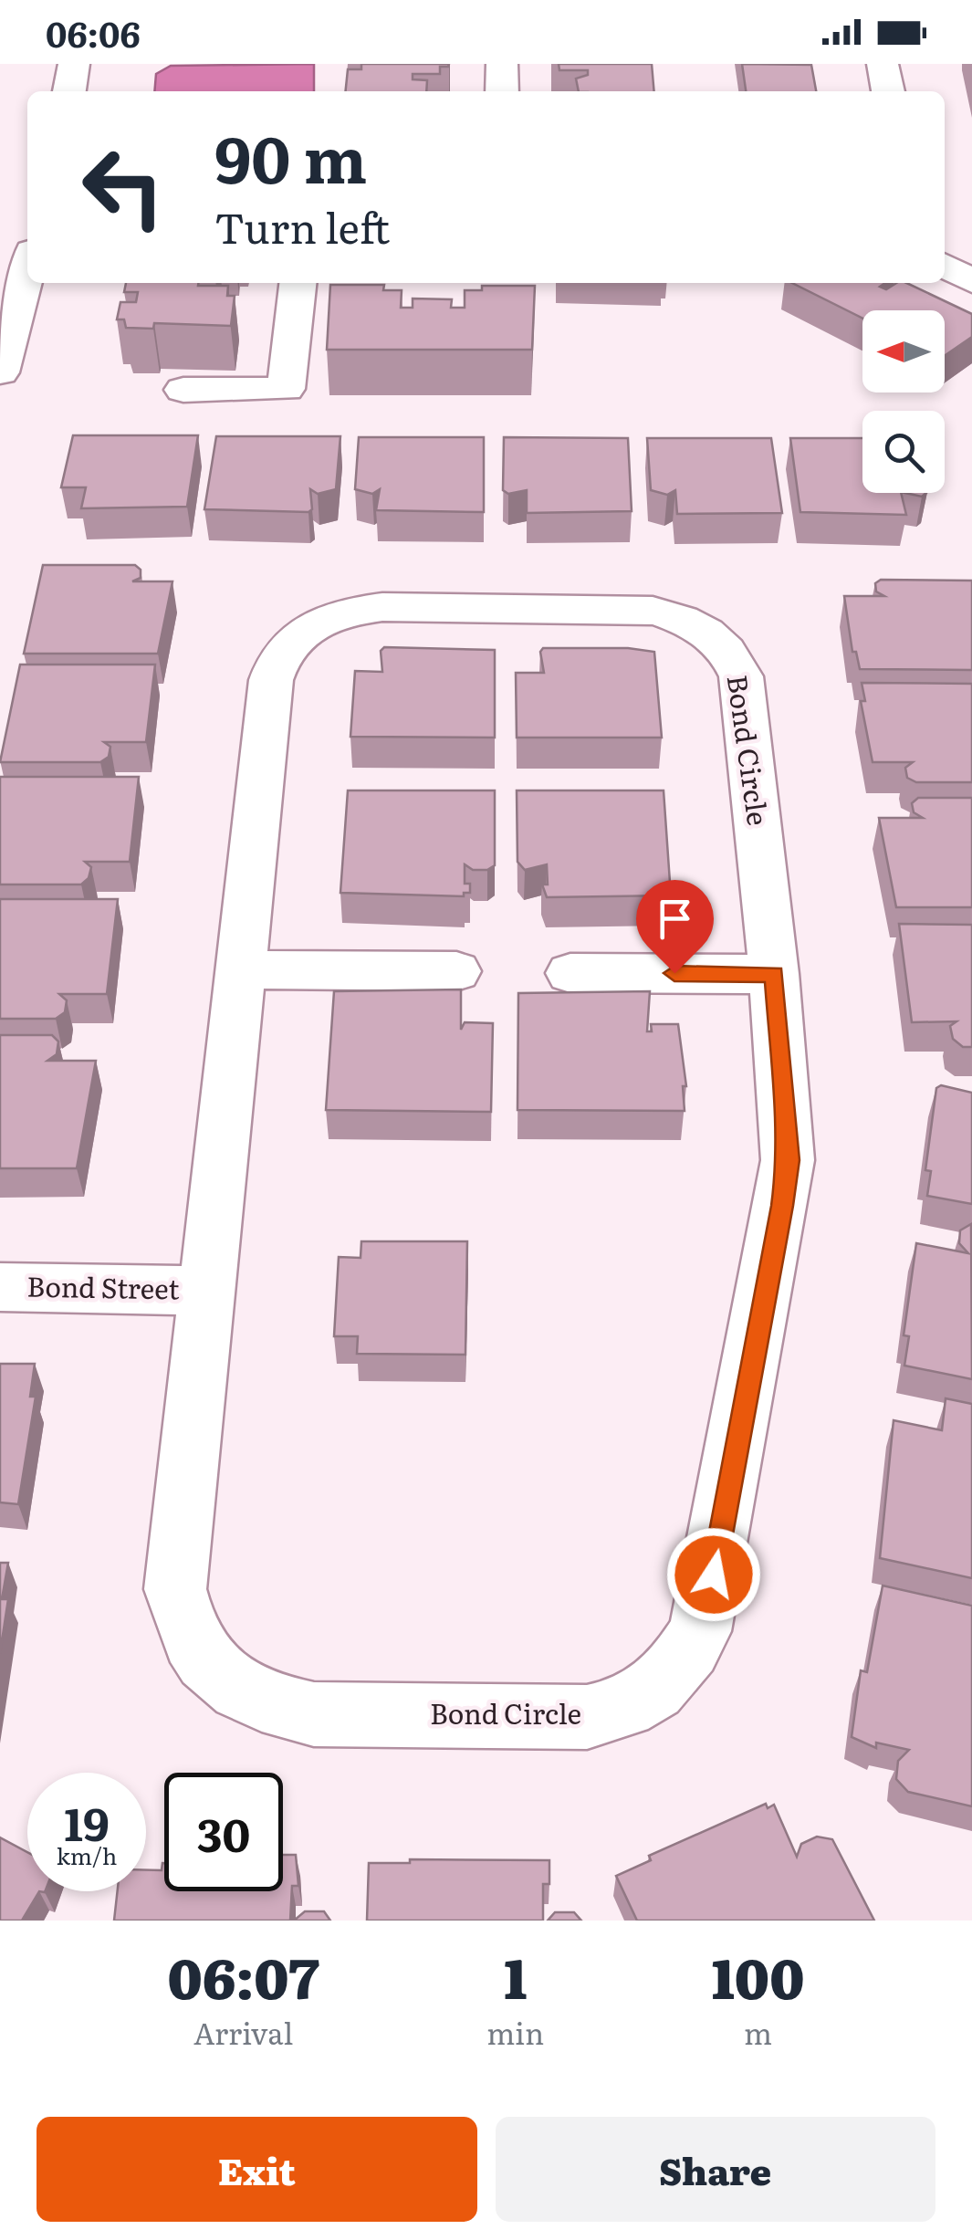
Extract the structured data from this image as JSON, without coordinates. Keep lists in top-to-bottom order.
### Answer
{
  "streets": {
    "street": ["Bond Circle", "Bond Street"]
  },
  "crossings": [
    ["Bond Circle", "Bond Street"]
  ],
  "north": "left",
  "page": {
    "status": "06:06",
    "turn": ["90 m", "Turn left"],
    "speed": "19 km/h",
    "limit": "30",
    "eta": [
      "06:07",
      "Arrival",
      "1",
      "min",
      "100",
      "m"
    ],
    "buttons": ["Exit", "Share"]
  }
}
